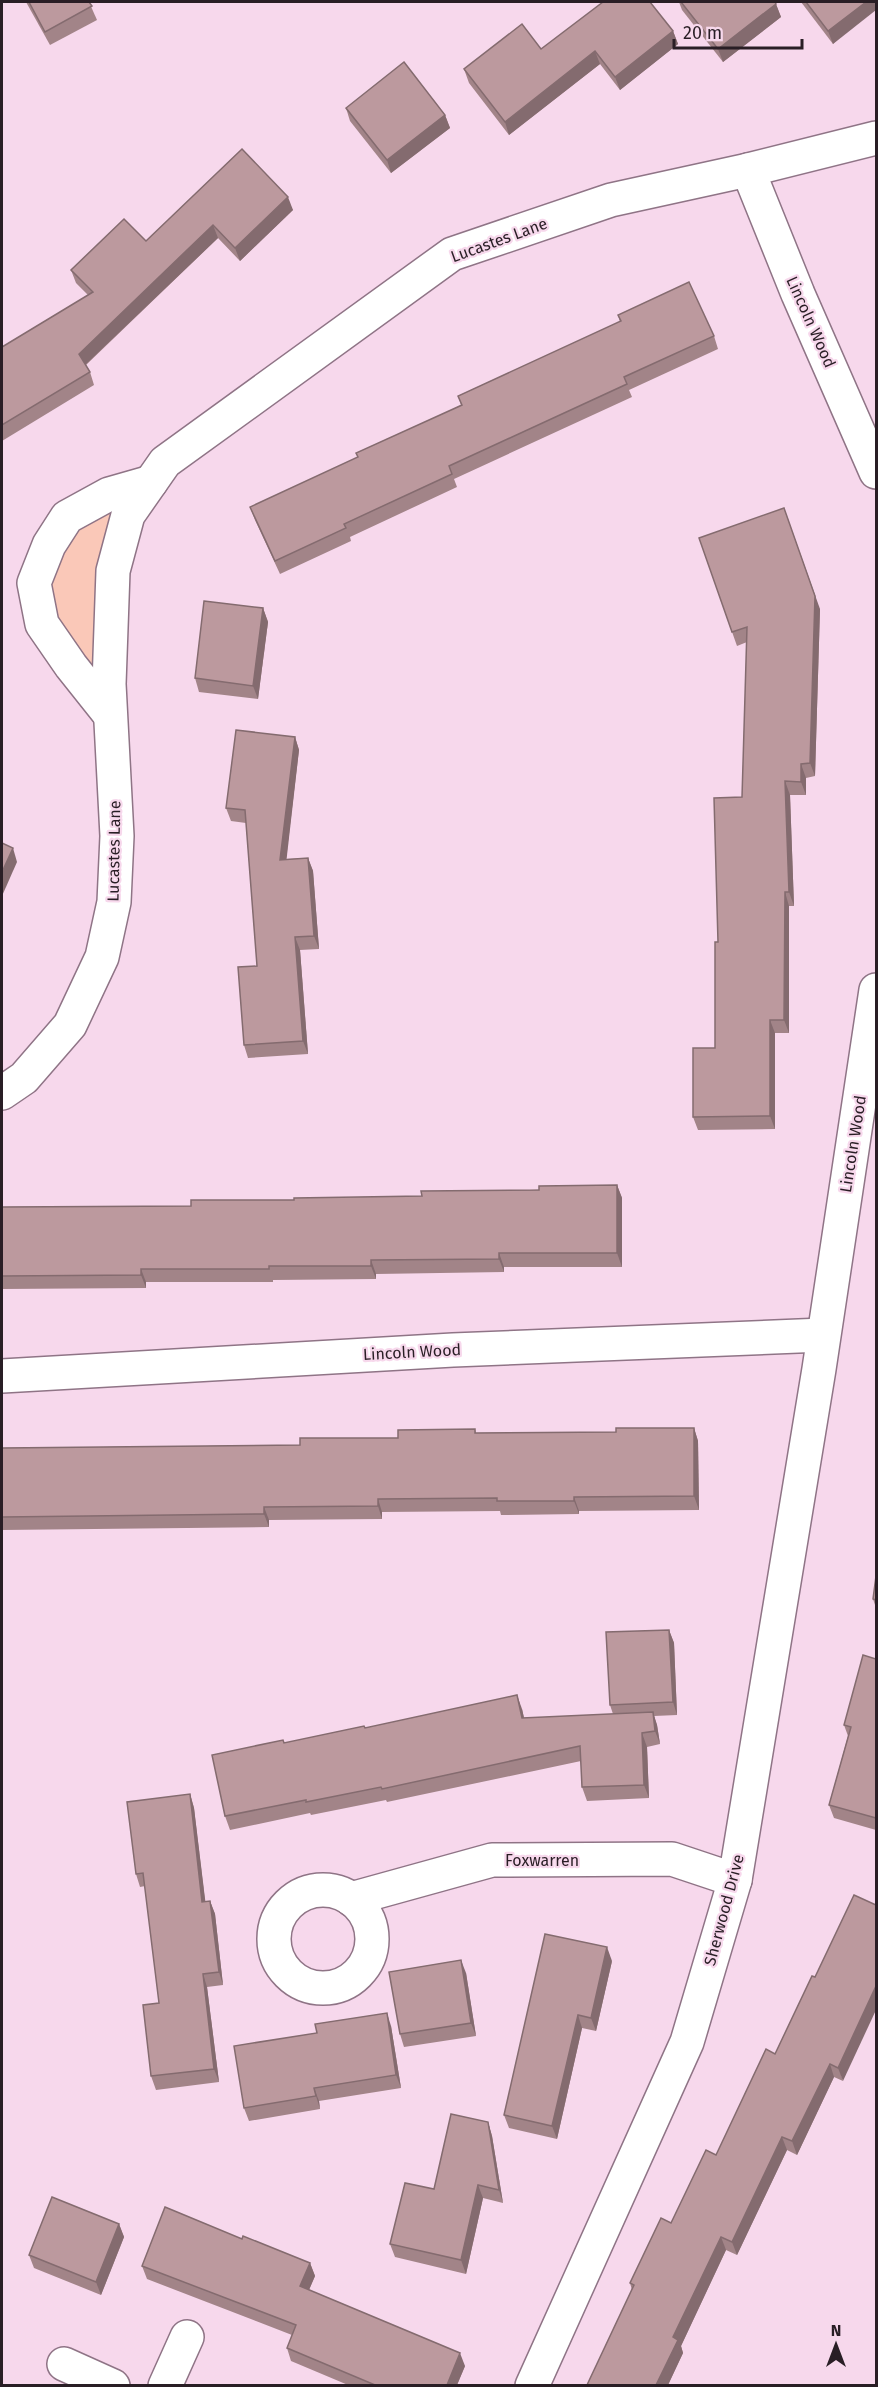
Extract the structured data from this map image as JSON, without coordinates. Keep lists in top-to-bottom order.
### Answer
{
  "streets": {
    "street": [
      "Lucastes Lane",
      "Lincoln Wood",
      "Foxwarren",
      "Sherwood Drive"
    ]
  },
  "crossings": [
    ["Lucastes Lane", "Lincoln Wood"],
    ["Lincoln Wood", "Sherwood Drive"],
    ["Foxwarren", "Sherwood Drive"]
  ],
  "scale_bar": "20 m",
  "north": "top"
}
